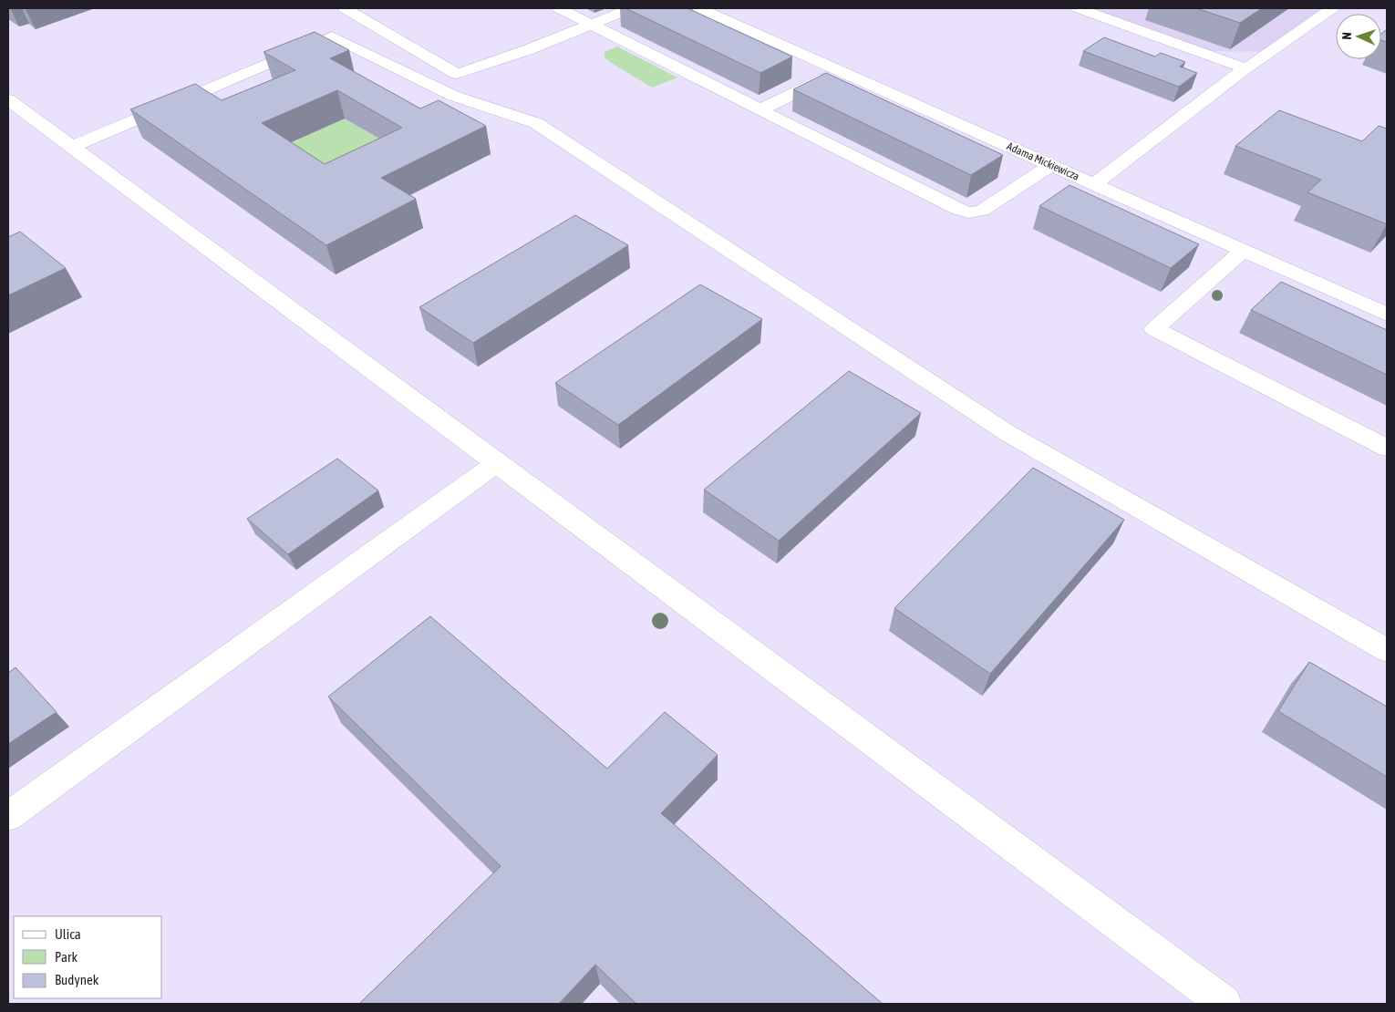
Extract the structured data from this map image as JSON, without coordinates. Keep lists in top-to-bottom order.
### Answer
{
  "streets": {
    "street": ["Adama Mickiewicza"]
  },
  "legend": ["Ulica", "Park", "Budynek"],
  "north": "left"
}
